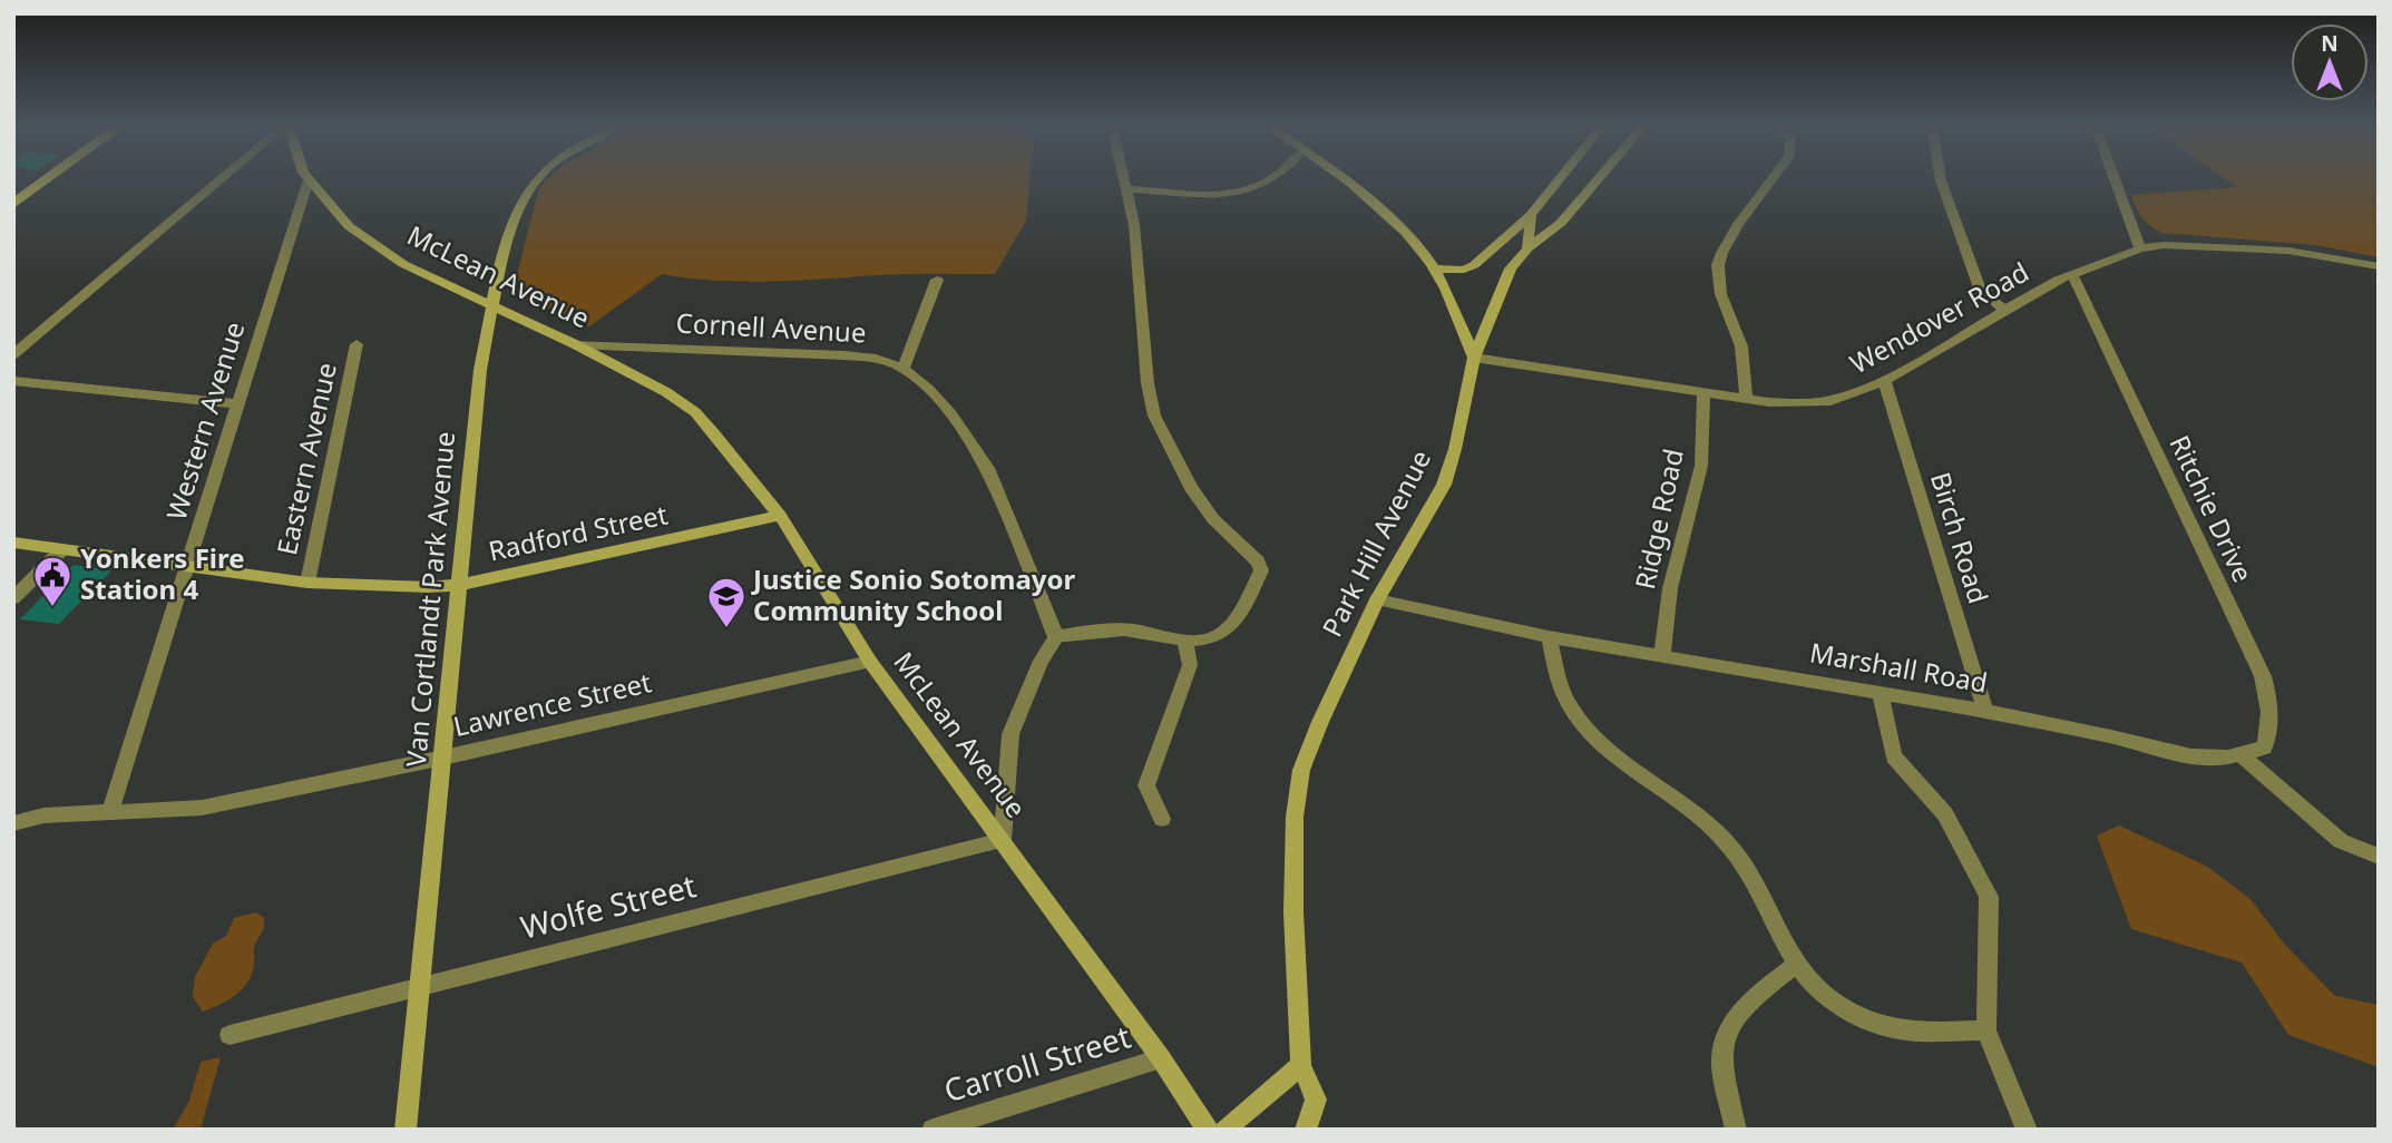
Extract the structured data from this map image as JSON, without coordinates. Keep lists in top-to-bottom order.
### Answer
{
  "streets": {
    "street": [
      "McLean Avenue",
      "Wendover Road",
      "Cornell Avenue",
      "Western Avenue",
      "Eastern Avenue",
      "Ritchie Drive",
      "Ridge Road",
      "Radford Street",
      "Birch Road",
      "Park Hill Avenue",
      "Van Cortlandt Park Avenue",
      "Marshall Road",
      "Lawrence Street",
      "Wolfe Street",
      "Carroll Street"
    ]
  },
  "crossings": [
    ["McLean Avenue", "Cornell Avenue"],
    ["McLean Avenue", "Western Avenue"],
    ["McLean Avenue", "Radford Street"],
    ["McLean Avenue", "Van Cortlandt Park Avenue"],
    ["McLean Avenue", "Lawrence Street"],
    ["McLean Avenue", "Wolfe Street"],
    ["McLean Avenue", "Carroll Street"],
    ["Wendover Road", "Ritchie Drive"],
    ["Wendover Road", "Ridge Road"],
    ["Wendover Road", "Birch Road"],
    ["Wendover Road", "Park Hill Avenue"],
    ["Western Avenue", "Radford Street"],
    ["Western Avenue", "Lawrence Street"],
    ["Eastern Avenue", "Radford Street"],
    ["Ritchie Drive", "Marshall Road"],
    ["Ridge Road", "Marshall Road"],
    ["Radford Street", "Van Cortlandt Park Avenue"],
    ["Birch Road", "Marshall Road"],
    ["Park Hill Avenue", "Marshall Road"],
    ["Van Cortlandt Park Avenue", "Lawrence Street"],
    ["Van Cortlandt Park Avenue", "Wolfe Street"]
  ],
  "places": {
    "public building": ["Yonkers Fire Station 4"],
    "school or university": ["Justice Sonio Sotomayor Community School"]
  },
  "north": "top"
}
